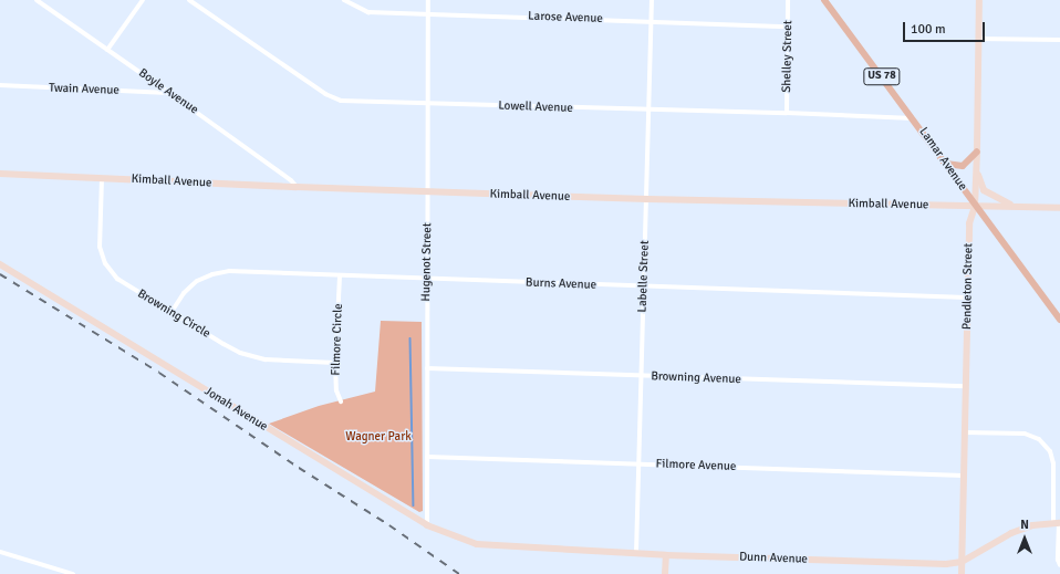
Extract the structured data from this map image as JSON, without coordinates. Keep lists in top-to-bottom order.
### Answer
{
  "streets": {
    "main road": ["US 78", "Lamar Avenue"],
    "street": [
      "Larose Avenue",
      "Shelley Street",
      "Twain Avenue",
      "Boyle Avenue",
      "Lowell Avenue",
      "Kimball Avenue",
      "Hugenot Street",
      "Labelle Street",
      "Burns Avenue",
      "Pendleton Street",
      "Browning Circle",
      "Filmore Circle",
      "Browning Avenue",
      "Jonah Avenue",
      "Filmore Avenue",
      "Dunn Avenue"
    ]
  },
  "crossings": [
    ["Larose Avenue", "Shelley Street"],
    ["Larose Avenue", "Hugenot Street"],
    ["Larose Avenue", "Labelle Street"],
    ["Shelley Street", "Lowell Avenue"],
    ["Twain Avenue", "Boyle Avenue"],
    ["Boyle Avenue", "Kimball Avenue"],
    ["Lowell Avenue", "Lamar Avenue"],
    ["Lowell Avenue", "Hugenot Street"],
    ["Lowell Avenue", "Labelle Street"],
    ["Lamar Avenue", "Kimball Avenue"],
    ["Lamar Avenue", "Pendleton Street"],
    ["Kimball Avenue", "Hugenot Street"],
    ["Kimball Avenue", "Labelle Street"],
    ["Kimball Avenue", "Pendleton Street"],
    ["Kimball Avenue", "Browning Circle"],
    ["Hugenot Street", "Burns Avenue"],
    ["Hugenot Street", "Browning Avenue"],
    ["Hugenot Street", "Jonah Avenue"],
    ["Hugenot Street", "Filmore Avenue"],
    ["Labelle Street", "Burns Avenue"],
    ["Labelle Street", "Browning Avenue"],
    ["Labelle Street", "Filmore Avenue"],
    ["Labelle Street", "Dunn Avenue"],
    ["Burns Avenue", "Pendleton Street"],
    ["Burns Avenue", "Browning Circle"],
    ["Burns Avenue", "Filmore Circle"],
    ["Pendleton Street", "Browning Avenue"],
    ["Pendleton Street", "Filmore Avenue"],
    ["Pendleton Street", "Dunn Avenue"],
    ["Browning Circle", "Filmore Circle"],
    ["Jonah Avenue", "Dunn Avenue"]
  ],
  "parks": ["Wagner Park"],
  "scale_bar": "100 m",
  "north": "top"
}
